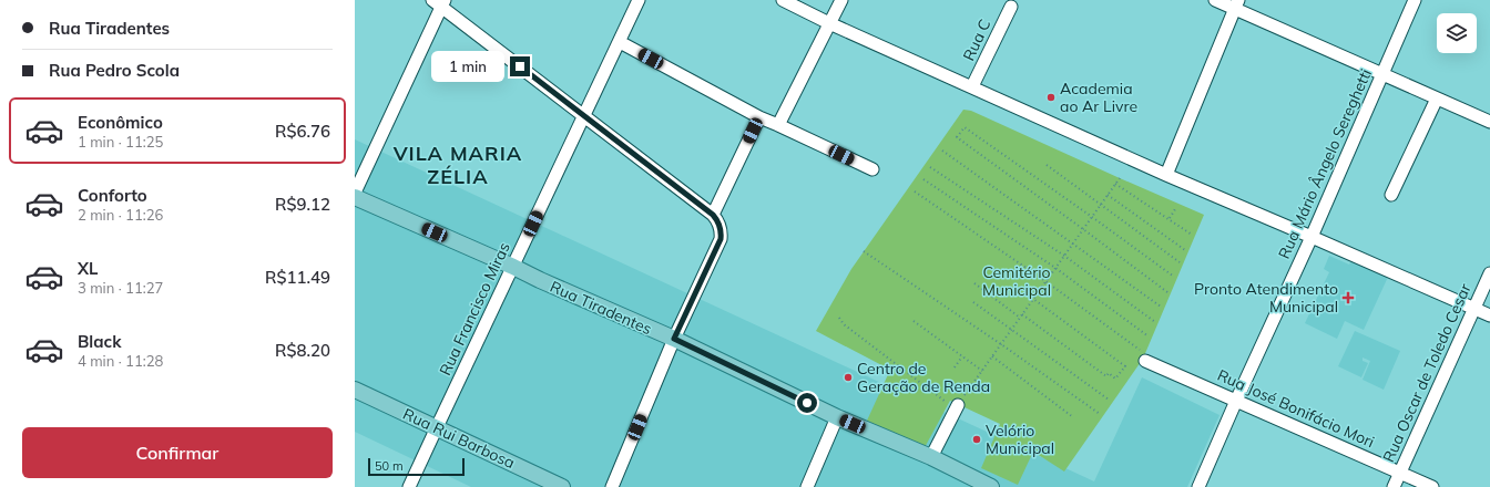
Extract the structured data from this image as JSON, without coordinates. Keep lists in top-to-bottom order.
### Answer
{
  "streets": {
    "main road": ["Rua Tiradentes", "Rua Rui Barbosa"],
    "street": [
      "Rua C",
      "Rua Mário Ângelo Sereghetti",
      "Rua Francisco Miras",
      "Rua Oscar de Toledo Cesar",
      "Rua José Bonifácio Mori"
    ]
  },
  "crossings": [
    ["Rua Mário Ângelo Sereghetti", "Rua José Bonifácio Mori"],
    ["Rua Tiradentes", "Rua Francisco Miras"],
    ["Rua Francisco Miras", "Rua Rui Barbosa"],
    ["Rua Oscar de Toledo Cesar", "Rua José Bonifácio Mori"]
  ],
  "districts": ["VILA MARIA ZÉLIA"],
  "parks": ["Cemitério Municipal"],
  "places": {
    "other": ["Academia ao Ar Livre", "Centro de Geração de Renda", "Velório Municipal"],
    "health": ["Pronto Atendimento Municipal"]
  },
  "scale_bar": "50 m",
  "page": {
    "banner": ["Rua Tiradentes", "Rua Pedro Scola"],
    "bubble": "1 min",
    "list": [
      {
        "name": "Econômico",
        "note": "1 min · 11:25",
        "value": "R$6.76"
      },
      {
        "name": "Conforto",
        "note": "2 min · 11:26",
        "value": "R$9.12"
      },
      {
        "name": "XL",
        "note": "3 min · 11:27",
        "value": "R$11.49"
      },
      {
        "name": "Black",
        "note": "4 min · 11:28",
        "value": "R$8.20"
      }
    ],
    "buttons": "Confirmar",
    "scale": "50 m"
  }
}
